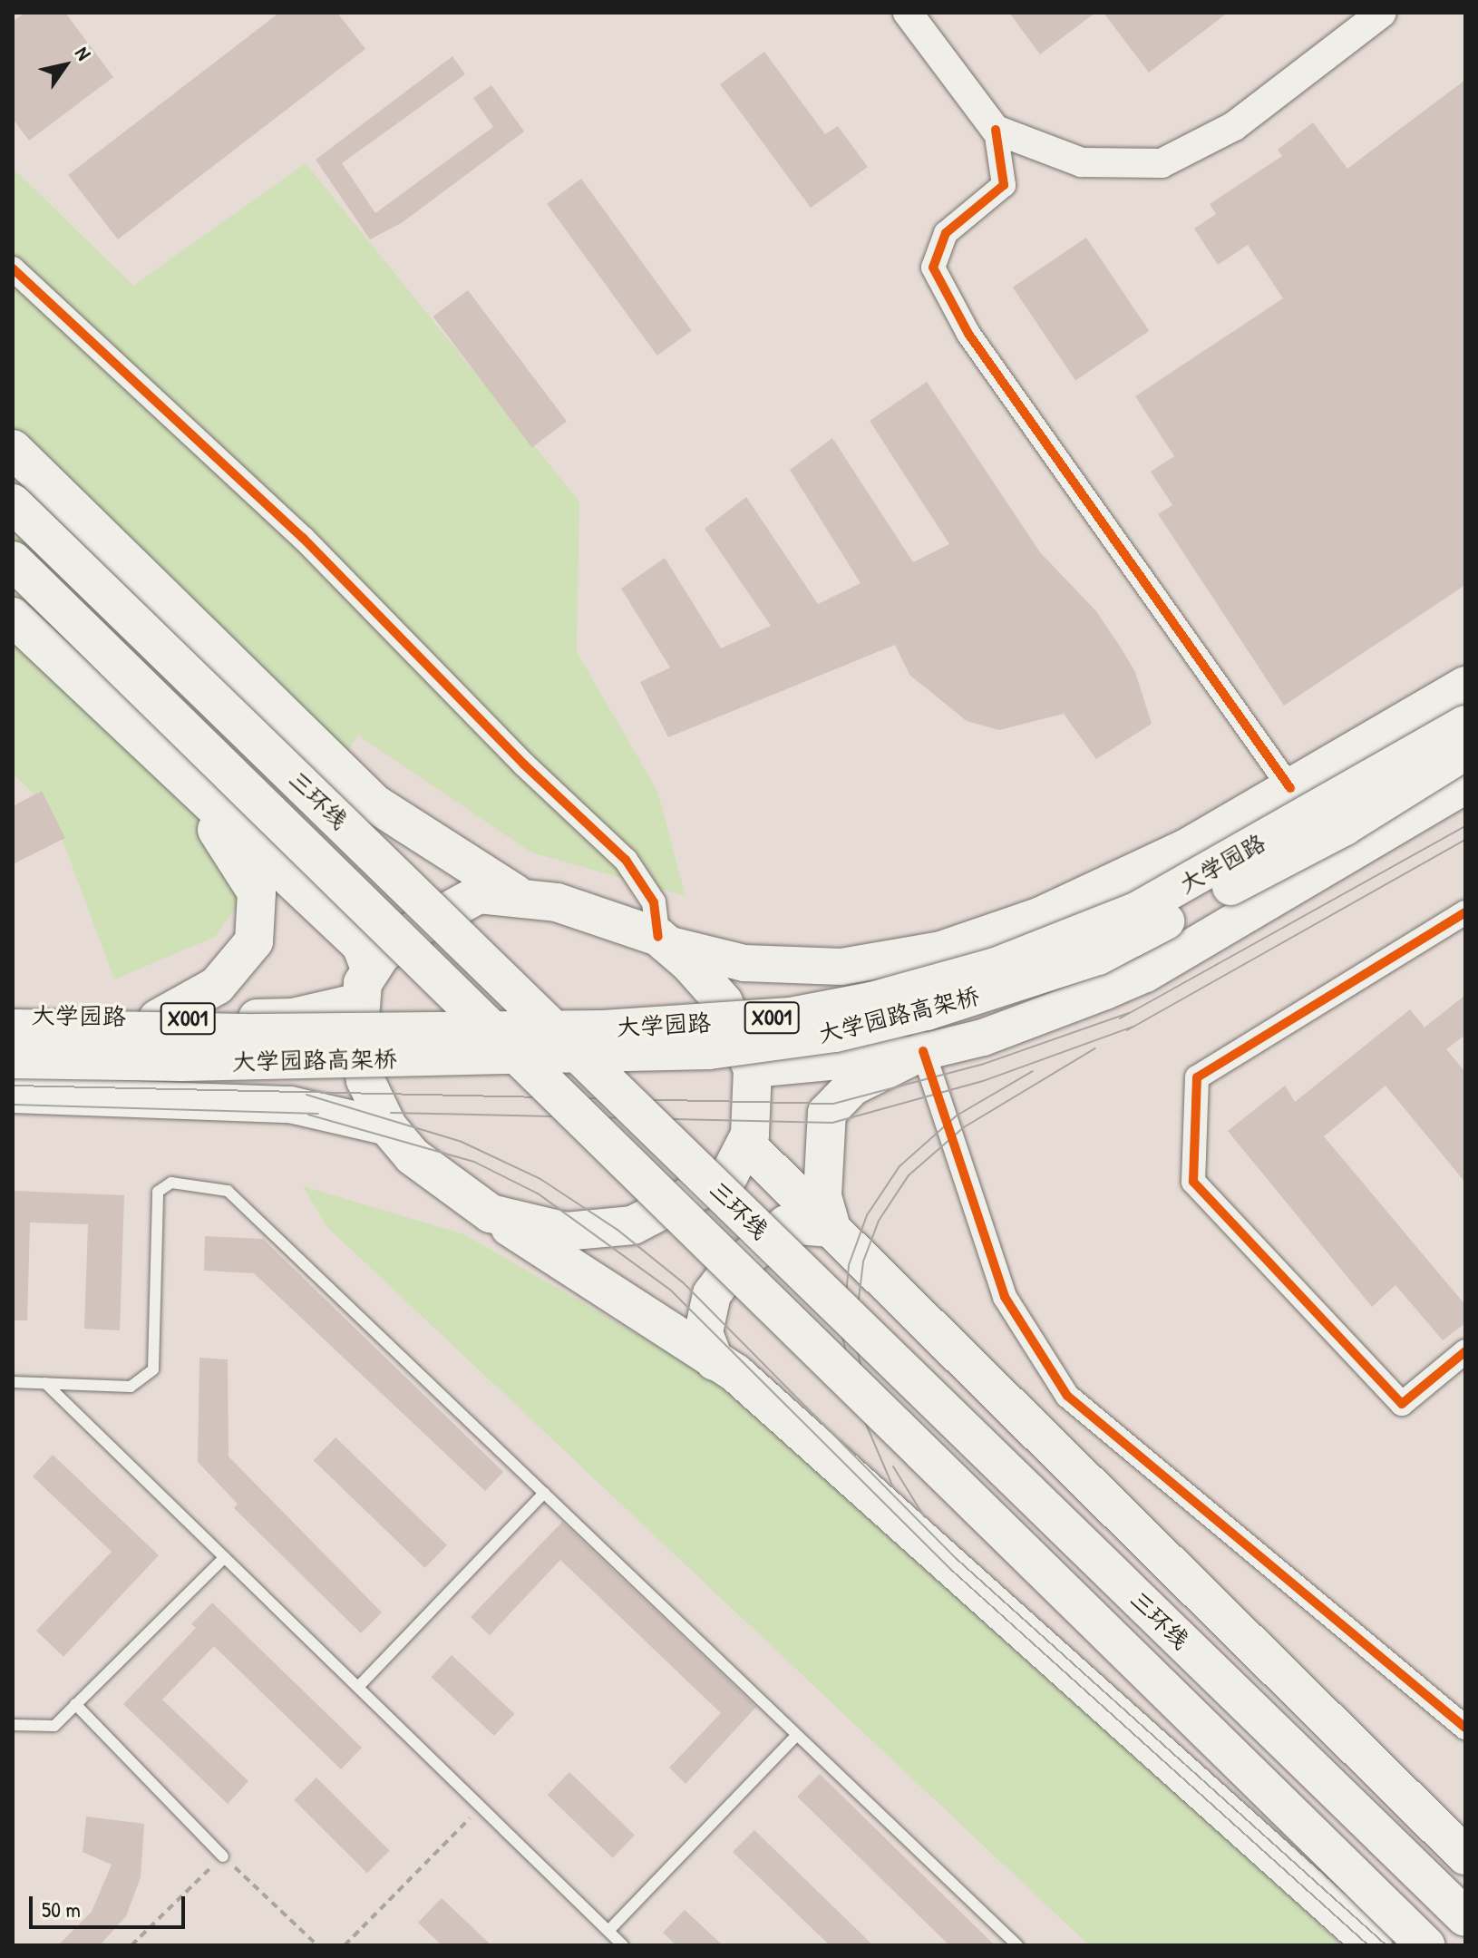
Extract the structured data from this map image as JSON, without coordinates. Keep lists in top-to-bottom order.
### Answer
{
  "streets": {
    "highway": ["三环线"],
    "main road": ["大学园路", "大学园路高架桥", "X001"]
  },
  "scale_bar": "50 m",
  "north": "top right"
}
